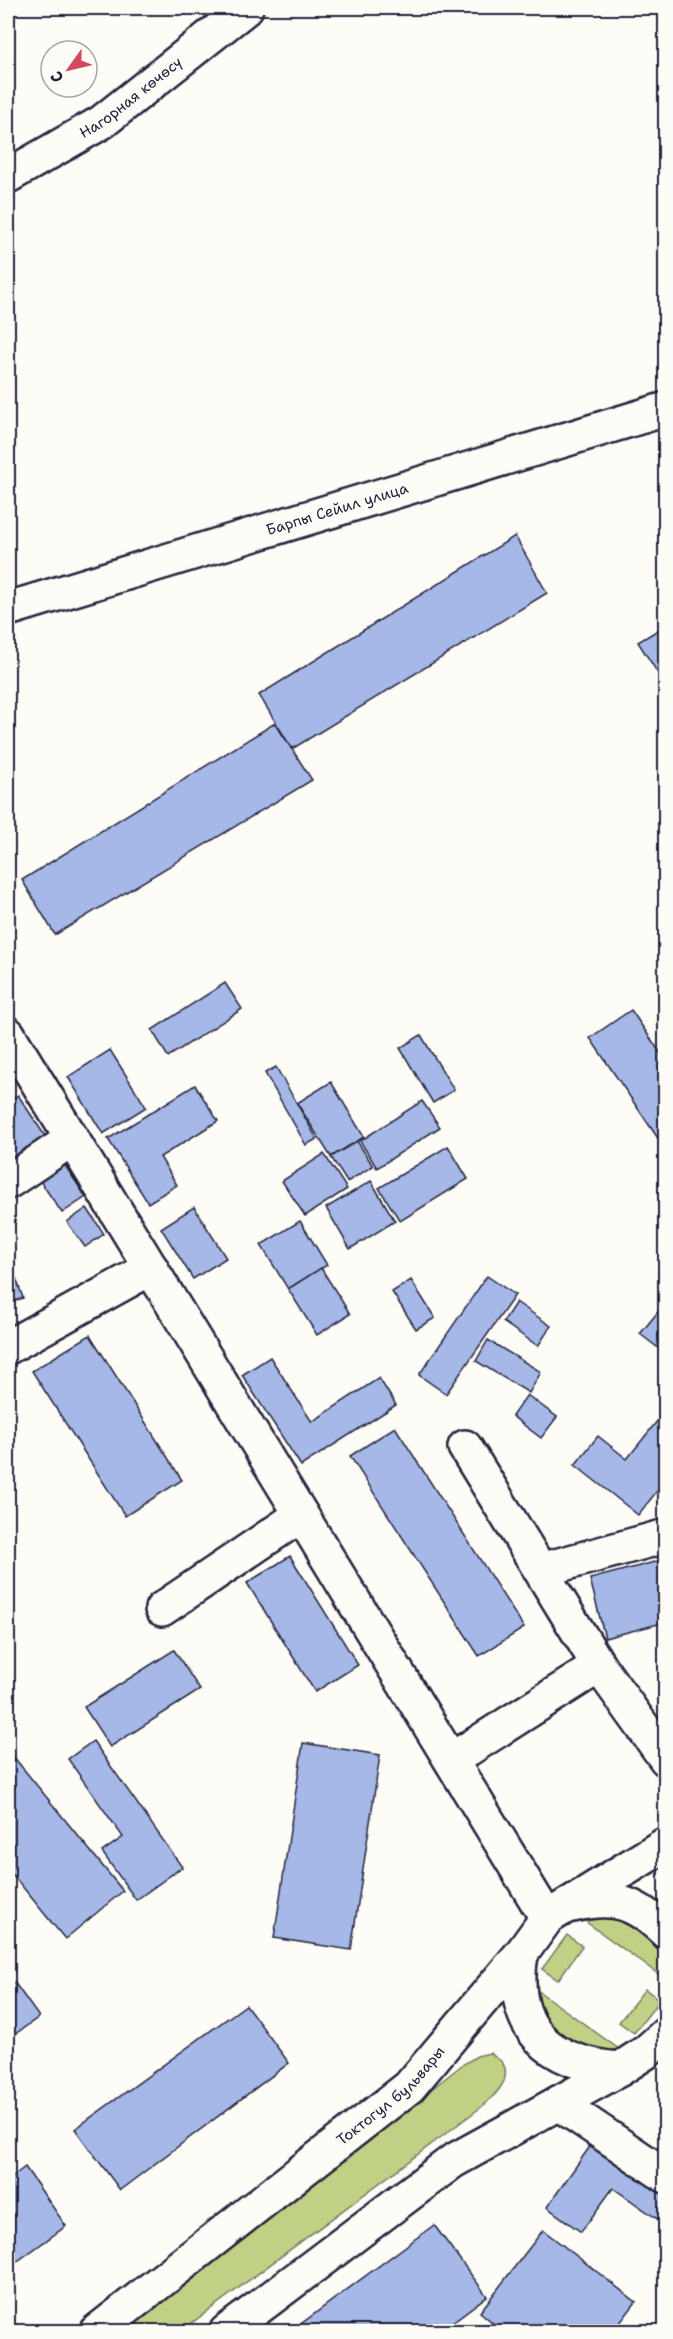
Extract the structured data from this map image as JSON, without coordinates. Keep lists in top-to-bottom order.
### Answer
{
  "streets": {
    "street": ["Нагорная көчөсү", "Барпы Сейил улица", "Токтогул бульвары"]
  },
  "north": "bottom left"
}
